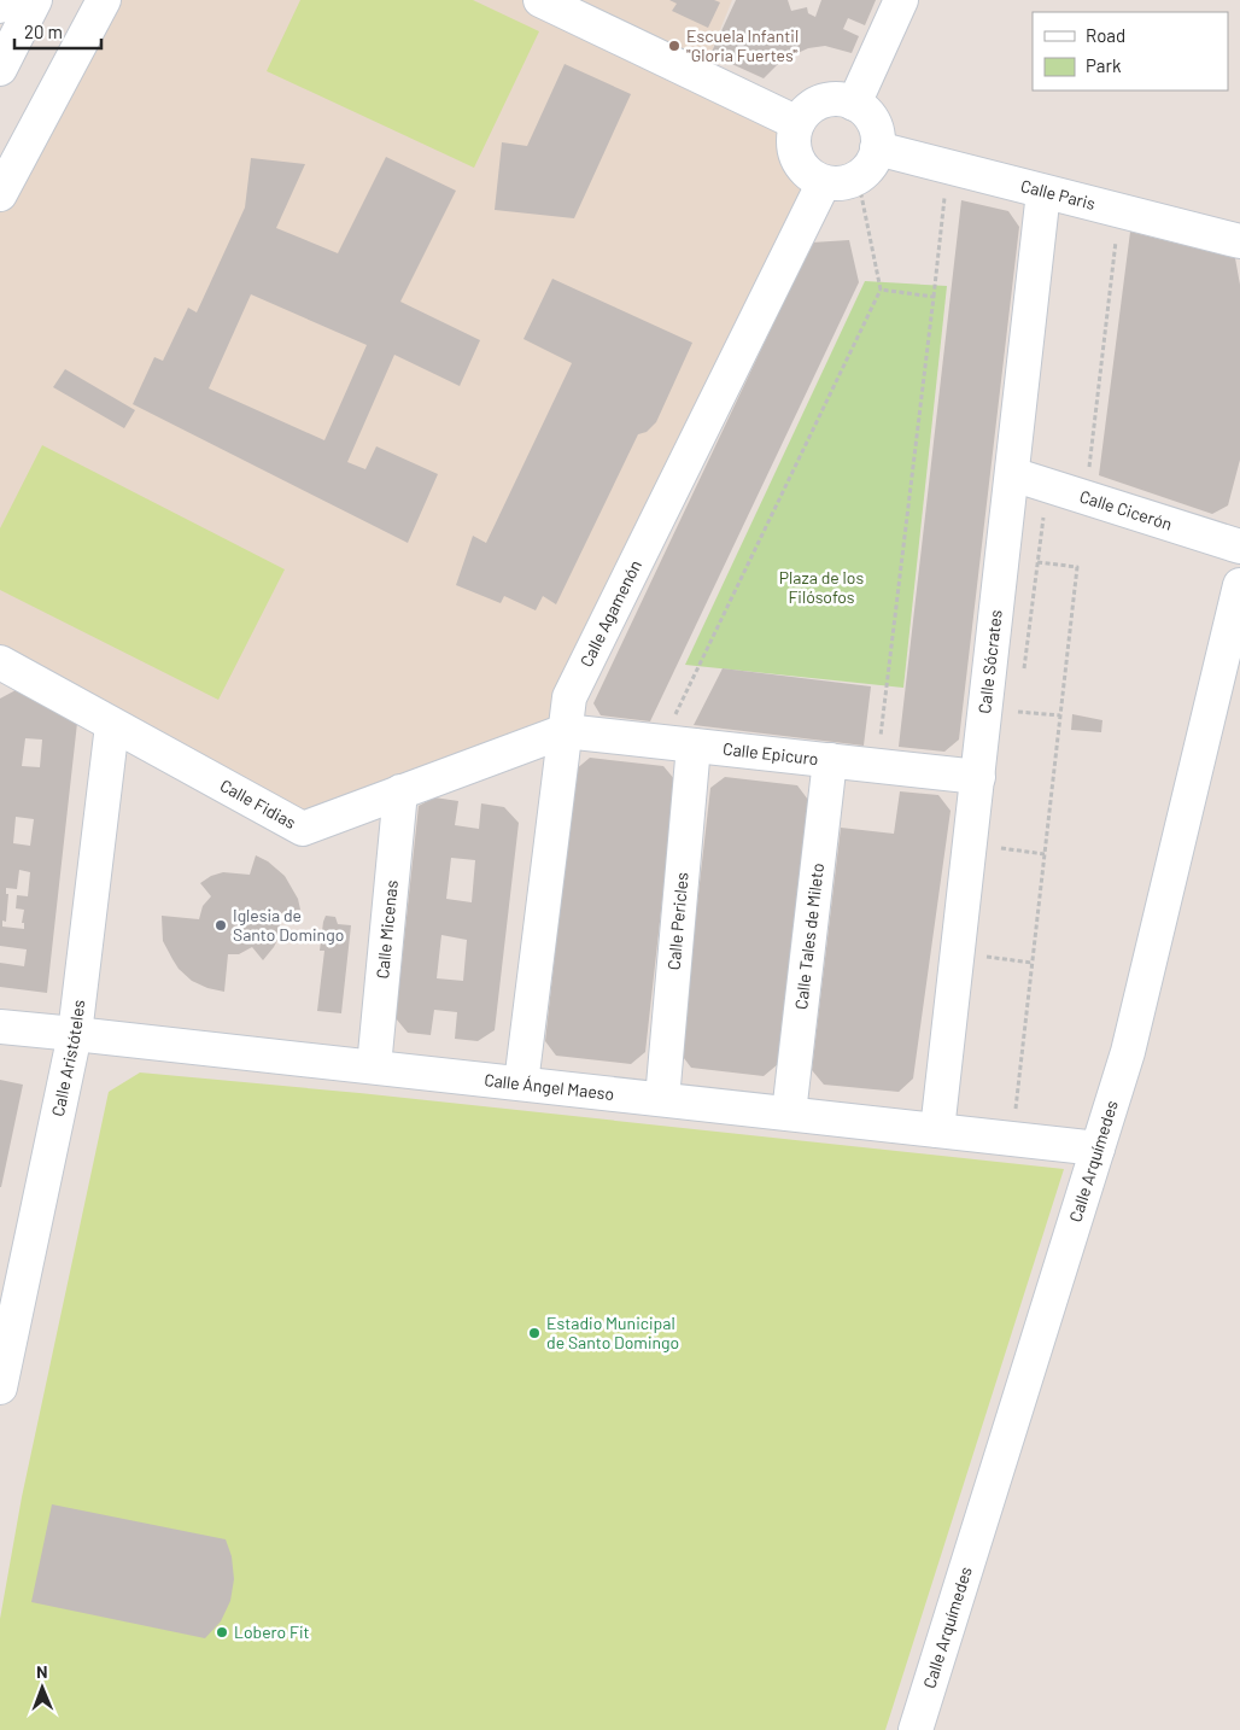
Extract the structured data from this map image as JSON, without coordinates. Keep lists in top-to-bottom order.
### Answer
{
  "streets": {
    "street": [
      "Calle Paris",
      "Calle Cicerón",
      "Calle Agamenón",
      "Calle Sócrates",
      "Calle Epicuro",
      "Calle Fidias",
      "Calle Pericles",
      "Calle Micenas",
      "Calle Tales de Mileto",
      "Calle Aristóteles",
      "Calle Ángel Maeso",
      "Calle Arquímedes"
    ]
  },
  "crossings": [
    ["Calle Paris", "Calle Agamenón"],
    ["Calle Paris", "Calle Sócrates"],
    ["Calle Cicerón", "Calle Sócrates"],
    ["Calle Agamenón", "Calle Epicuro"],
    ["Calle Agamenón", "Calle Fidias"],
    ["Calle Agamenón", "Calle Ángel Maeso"],
    ["Calle Sócrates", "Calle Epicuro"],
    ["Calle Sócrates", "Calle Ángel Maeso"],
    ["Calle Epicuro", "Calle Fidias"],
    ["Calle Epicuro", "Calle Pericles"],
    ["Calle Epicuro", "Calle Tales de Mileto"],
    ["Calle Fidias", "Calle Micenas"],
    ["Calle Fidias", "Calle Aristóteles"],
    ["Calle Pericles", "Calle Ángel Maeso"],
    ["Calle Micenas", "Calle Ángel Maeso"],
    ["Calle Tales de Mileto", "Calle Ángel Maeso"],
    ["Calle Aristóteles", "Calle Ángel Maeso"],
    ["Calle Ángel Maeso", "Calle Arquímedes"]
  ],
  "parks": ["Plaza de los Filósofos"],
  "places": [
    "Escuela Infantil \"Gloria Fuertes\"",
    "Iglesia de Santo Domingo",
    "Estadio Municipal de Santo Domingo",
    "Lobero Fit"
  ],
  "legend": ["Road", "Park"],
  "scale_bar": "20 m",
  "north": "top"
}
